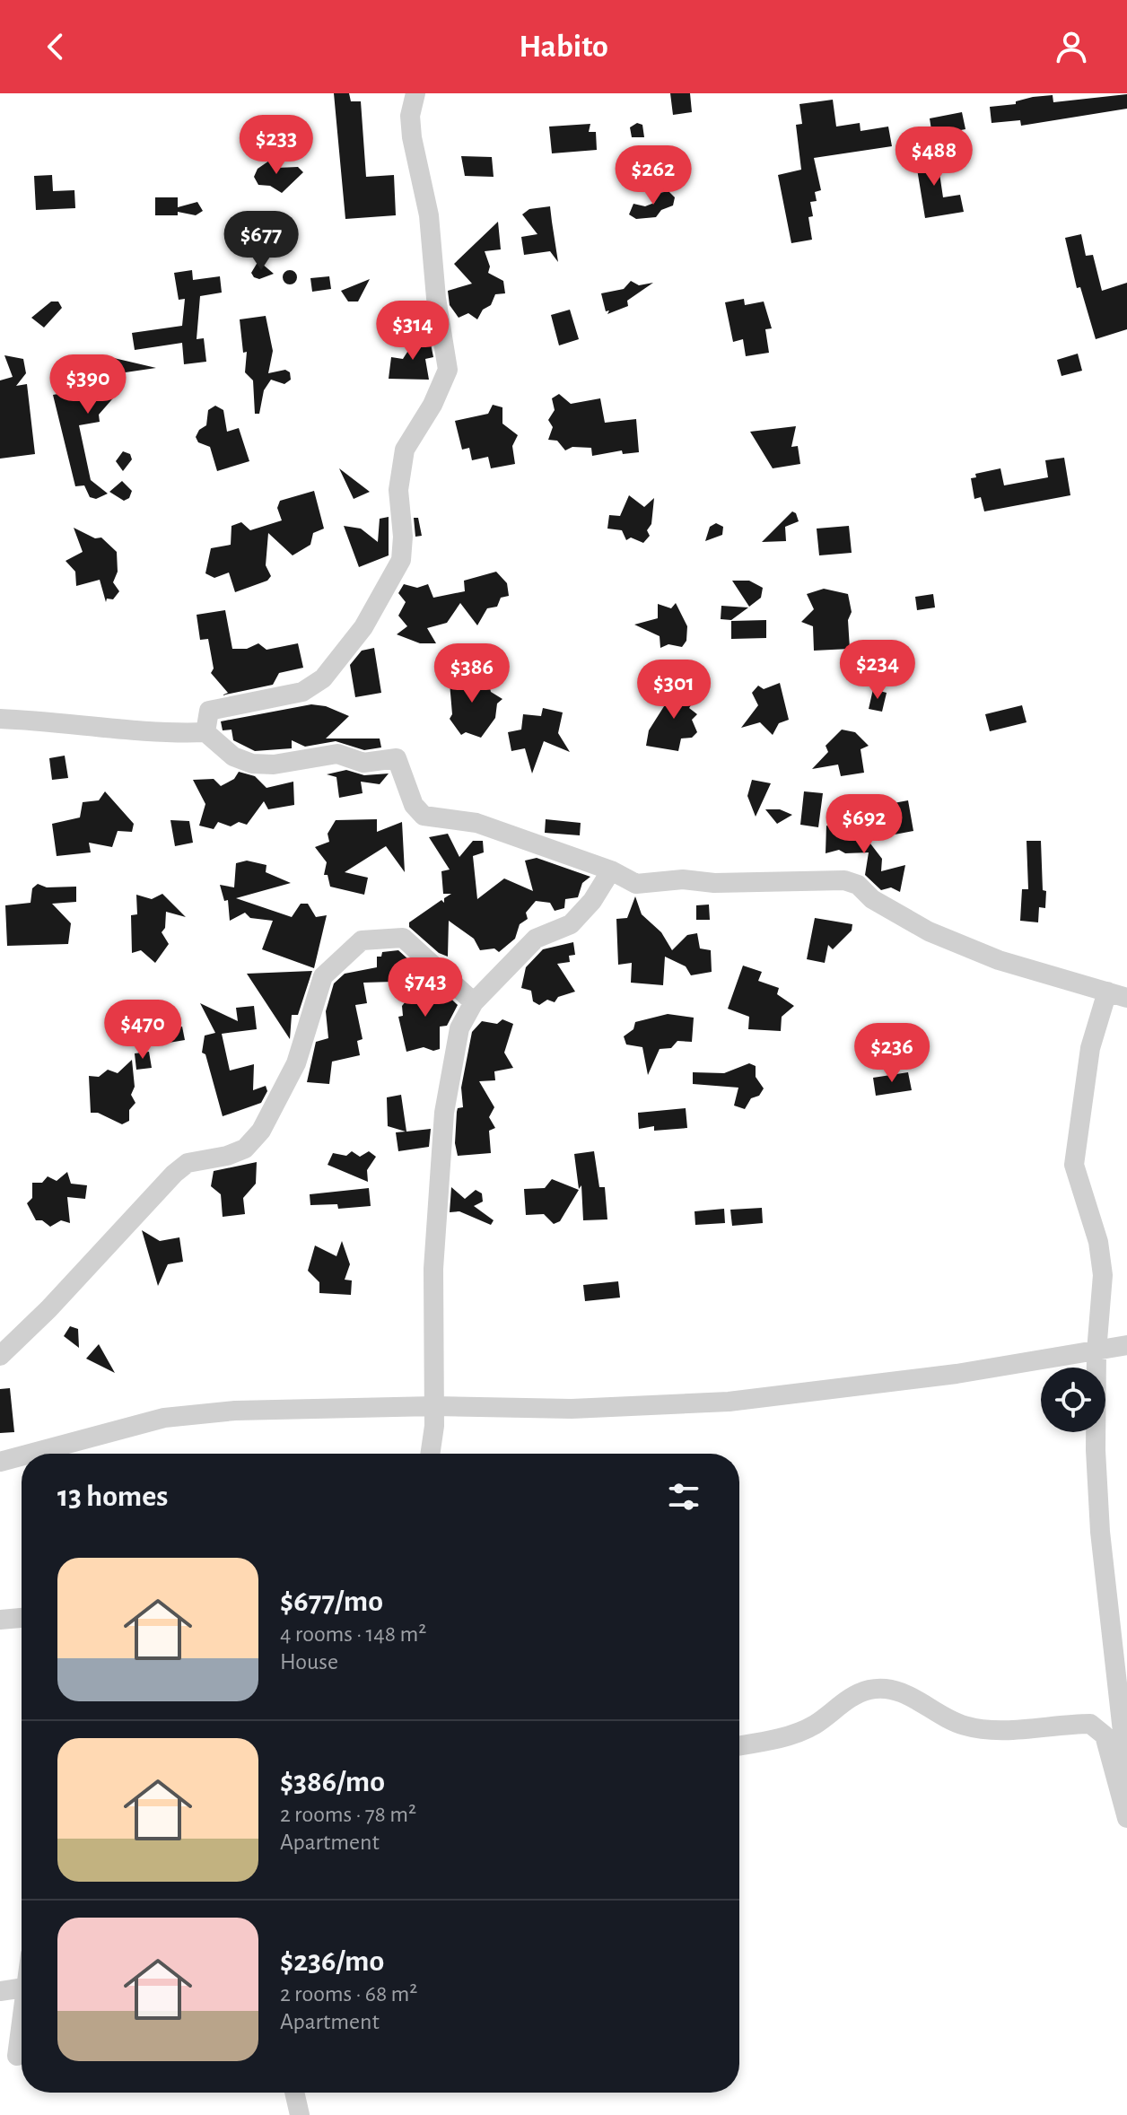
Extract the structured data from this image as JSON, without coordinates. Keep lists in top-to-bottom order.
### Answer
{
  "page": {
    "header": "Habito",
    "price": [
      "$233",
      "$488",
      "$262",
      "$677",
      "$314",
      "$390",
      "$234",
      "$386",
      "$301",
      "$692",
      "$743",
      "$470",
      "$236"
    ],
    "heading": "13 homes",
    "list": [
      {
        "name": "$677/mo",
        "note": "4 rooms · 148 m² · House"
      },
      {
        "name": "$386/mo",
        "note": "2 rooms · 78 m² · Apartment"
      },
      {
        "name": "$236/mo",
        "note": "2 rooms · 68 m² · Apartment"
      }
    ]
  }
}
